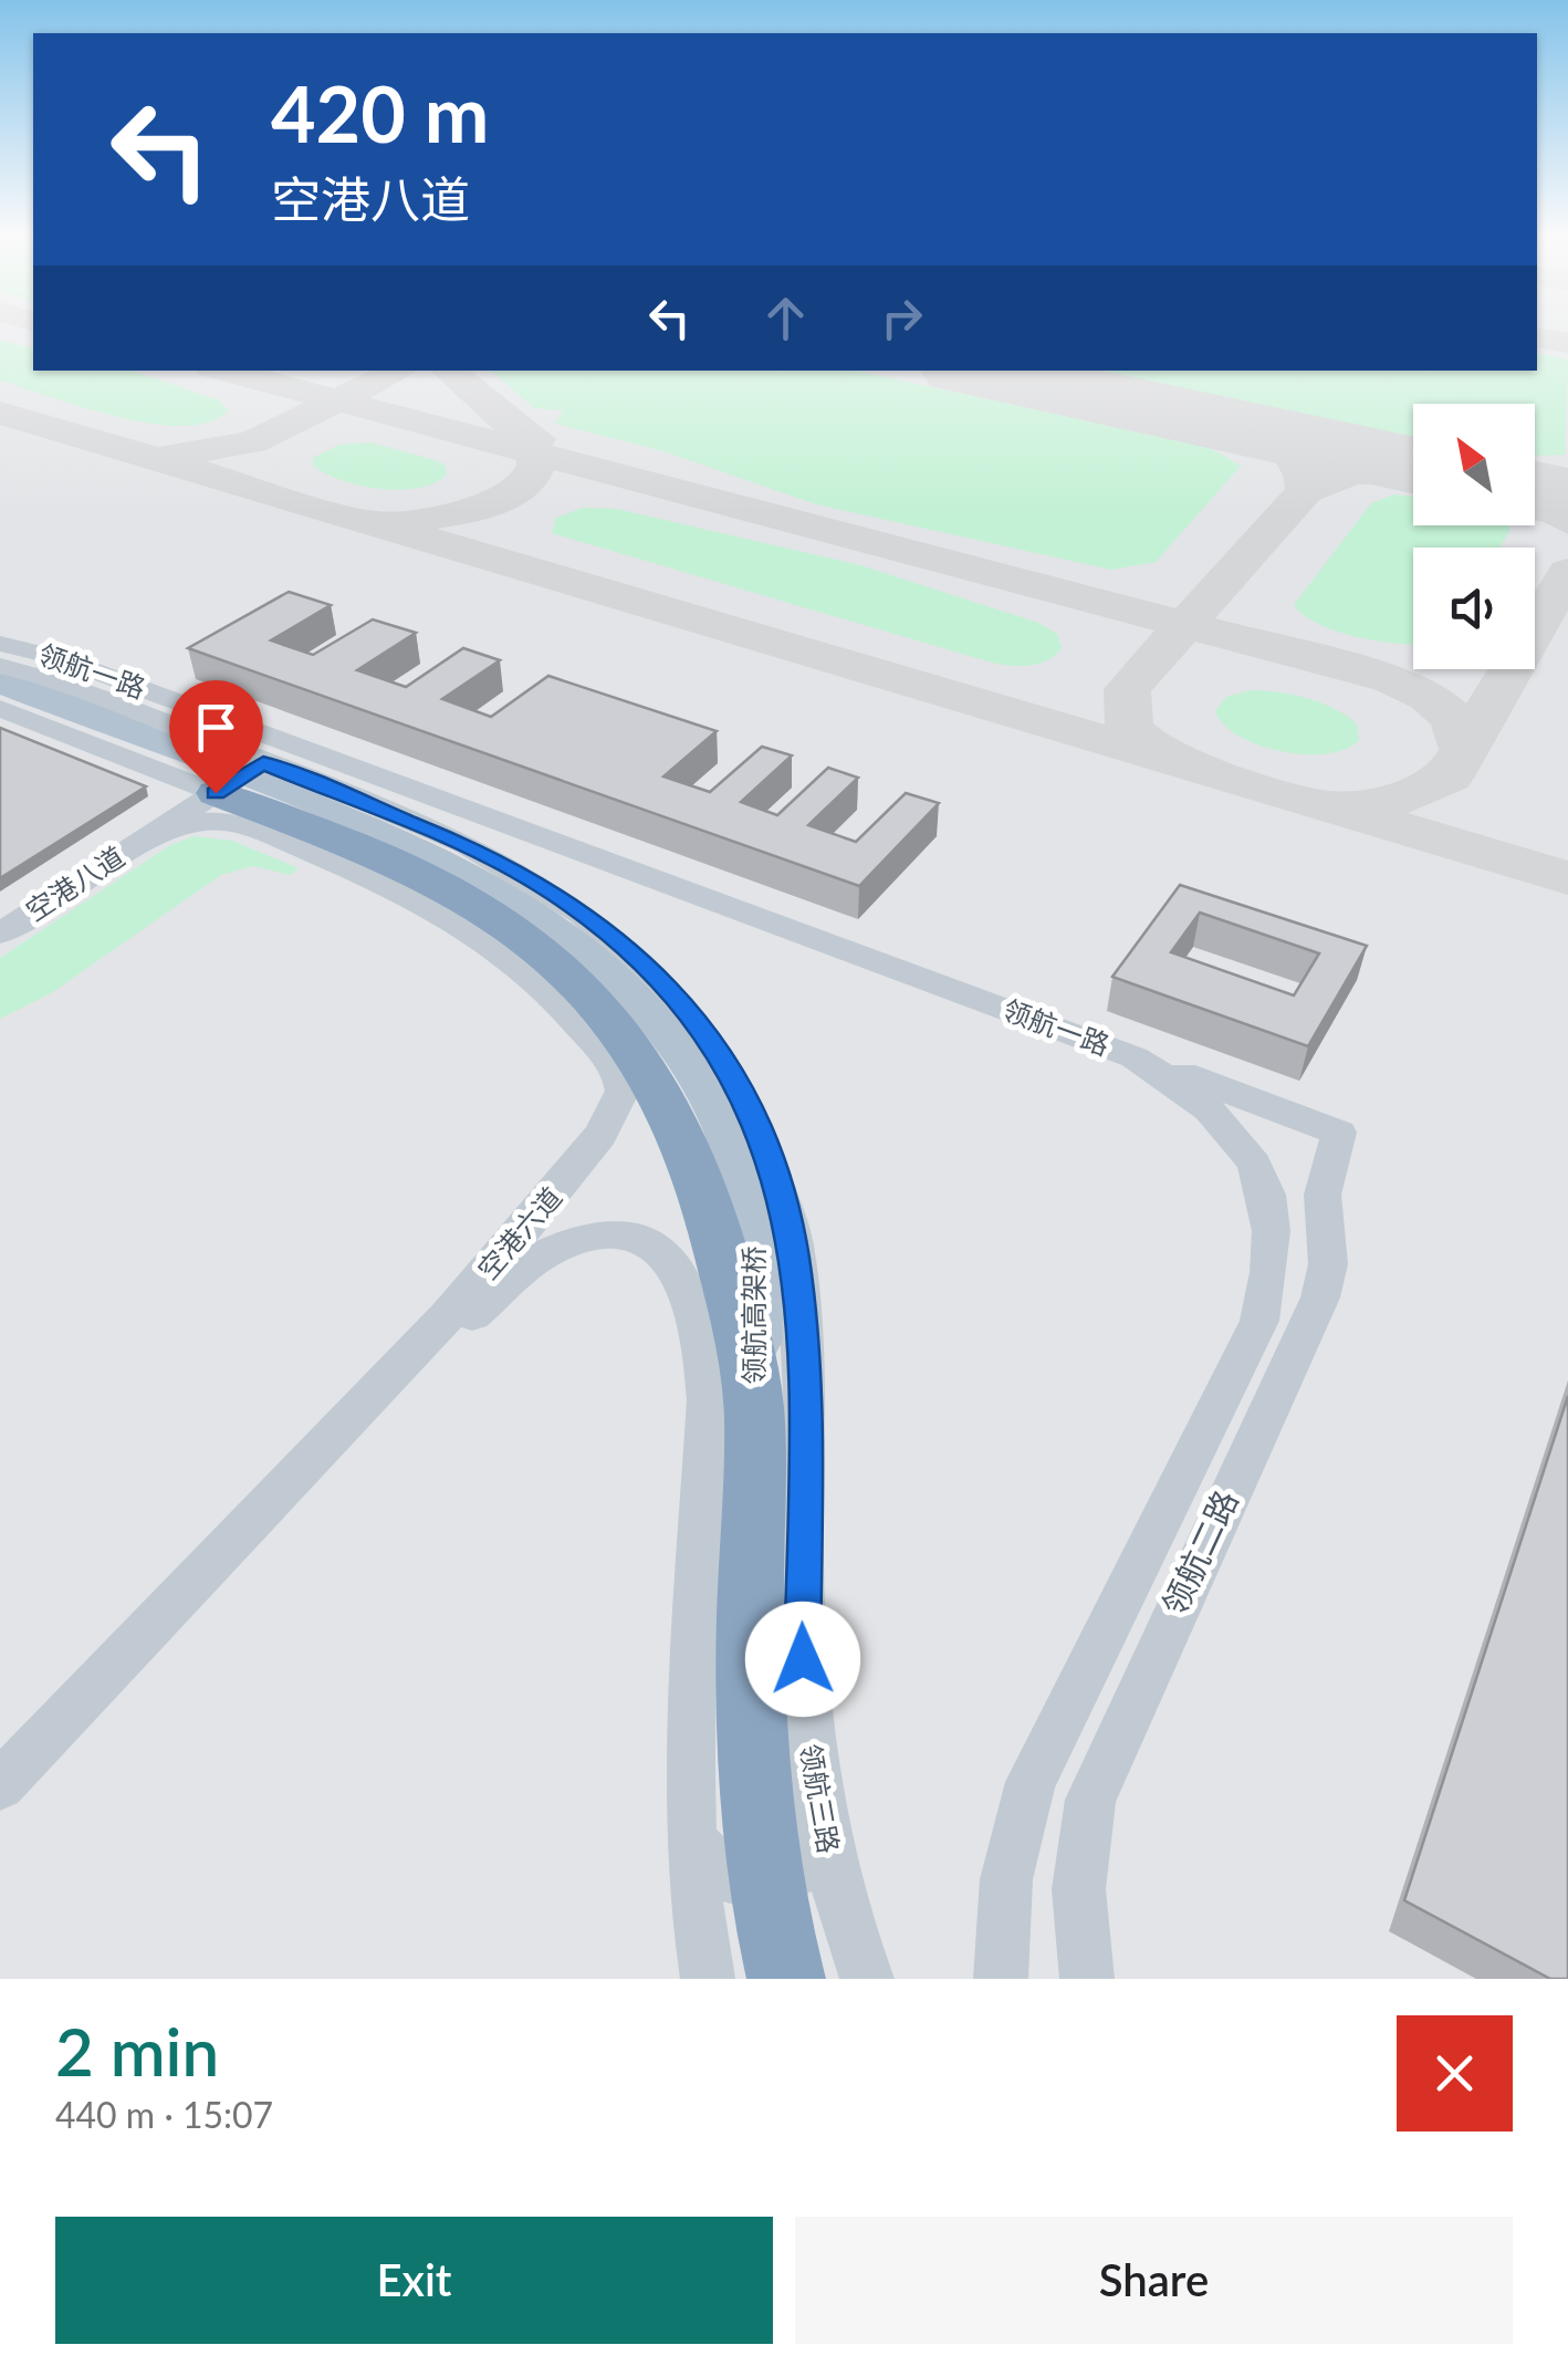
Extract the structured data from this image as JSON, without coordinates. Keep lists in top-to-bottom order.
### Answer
{
  "streets": {
    "highway": ["领航高架桥"],
    "street": [
      "领航一路",
      "空港八道",
      "空港六道",
      "领航二路",
      "领航三路"
    ]
  },
  "crossings": [
    ["领航一路", "领航二路"],
    ["空港八道", "空港六道"],
    ["空港八道", "领航三路"],
    ["空港六道", "领航三路"],
    ["领航高架桥", "领航三路"]
  ],
  "north": "top left",
  "page": {
    "turn": ["420 m", "空港八道"],
    "heading": ["2 min", "440 m · 15:07"],
    "buttons": ["Exit", "Share"]
  }
}
